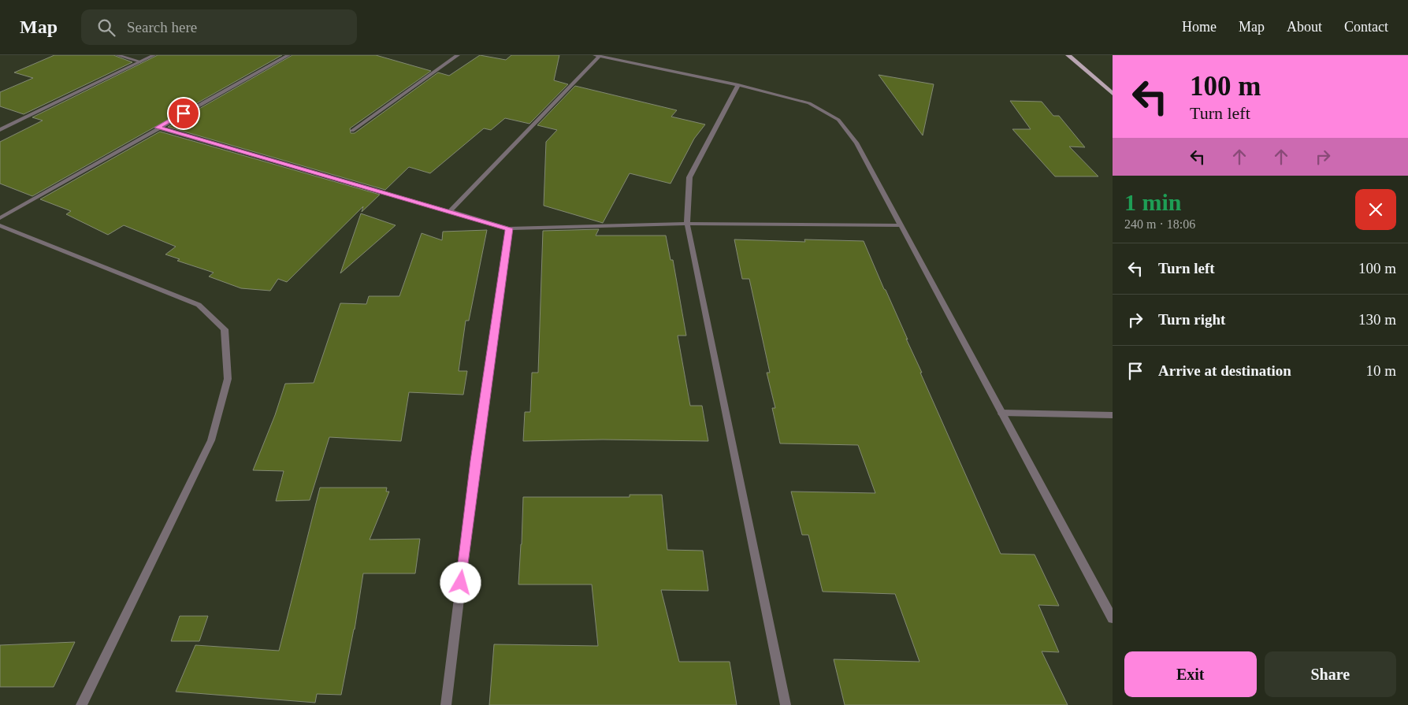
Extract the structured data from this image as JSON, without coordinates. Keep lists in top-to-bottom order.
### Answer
{
  "page": {
    "header": "Map",
    "search": "Search here",
    "nav": [
      "Home",
      "Map",
      "About",
      "Contact"
    ],
    "turn": ["100 m", "Turn left"],
    "heading": ["1 min", "240 m · 18:06"],
    "list": [
      {
        "name": "Turn left",
        "value": "100 m"
      },
      {
        "name": "Turn right",
        "value": "130 m"
      },
      {
        "name": "Arrive at destination",
        "value": "10 m"
      }
    ],
    "buttons": ["Exit", "Share"]
  }
}
